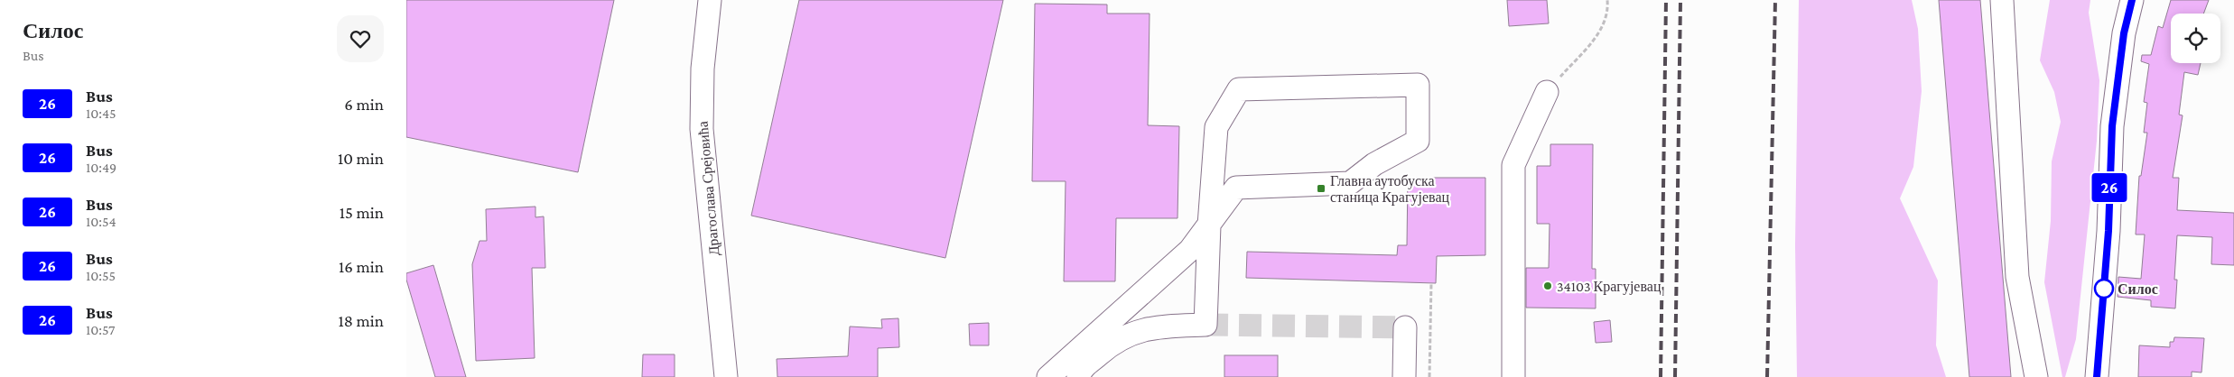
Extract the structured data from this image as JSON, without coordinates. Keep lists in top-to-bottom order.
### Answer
{
  "streets": {
    "street": ["Драгослава Срејовића"]
  },
  "places": {
    "transit": ["Главна аутобуска станица Крагујевац"],
    "other": ["34103 Крагујевац", "Силос"]
  },
  "lines": ["bus line 26"],
  "page": {
    "heading": ["Силос", "Bus"],
    "on_map": "26",
    "list": [
      {
        "mark": "26",
        "name": "Bus",
        "note": "10:45",
        "value": "6 min"
      },
      {
        "mark": "26",
        "name": "Bus",
        "note": "10:49",
        "value": "10 min"
      },
      {
        "mark": "26",
        "name": "Bus",
        "note": "10:54",
        "value": "15 min"
      },
      {
        "mark": "26",
        "name": "Bus",
        "note": "10:55",
        "value": "16 min"
      },
      {
        "mark": "26",
        "name": "Bus",
        "note": "10:57",
        "value": "18 min"
      }
    ]
  }
}
